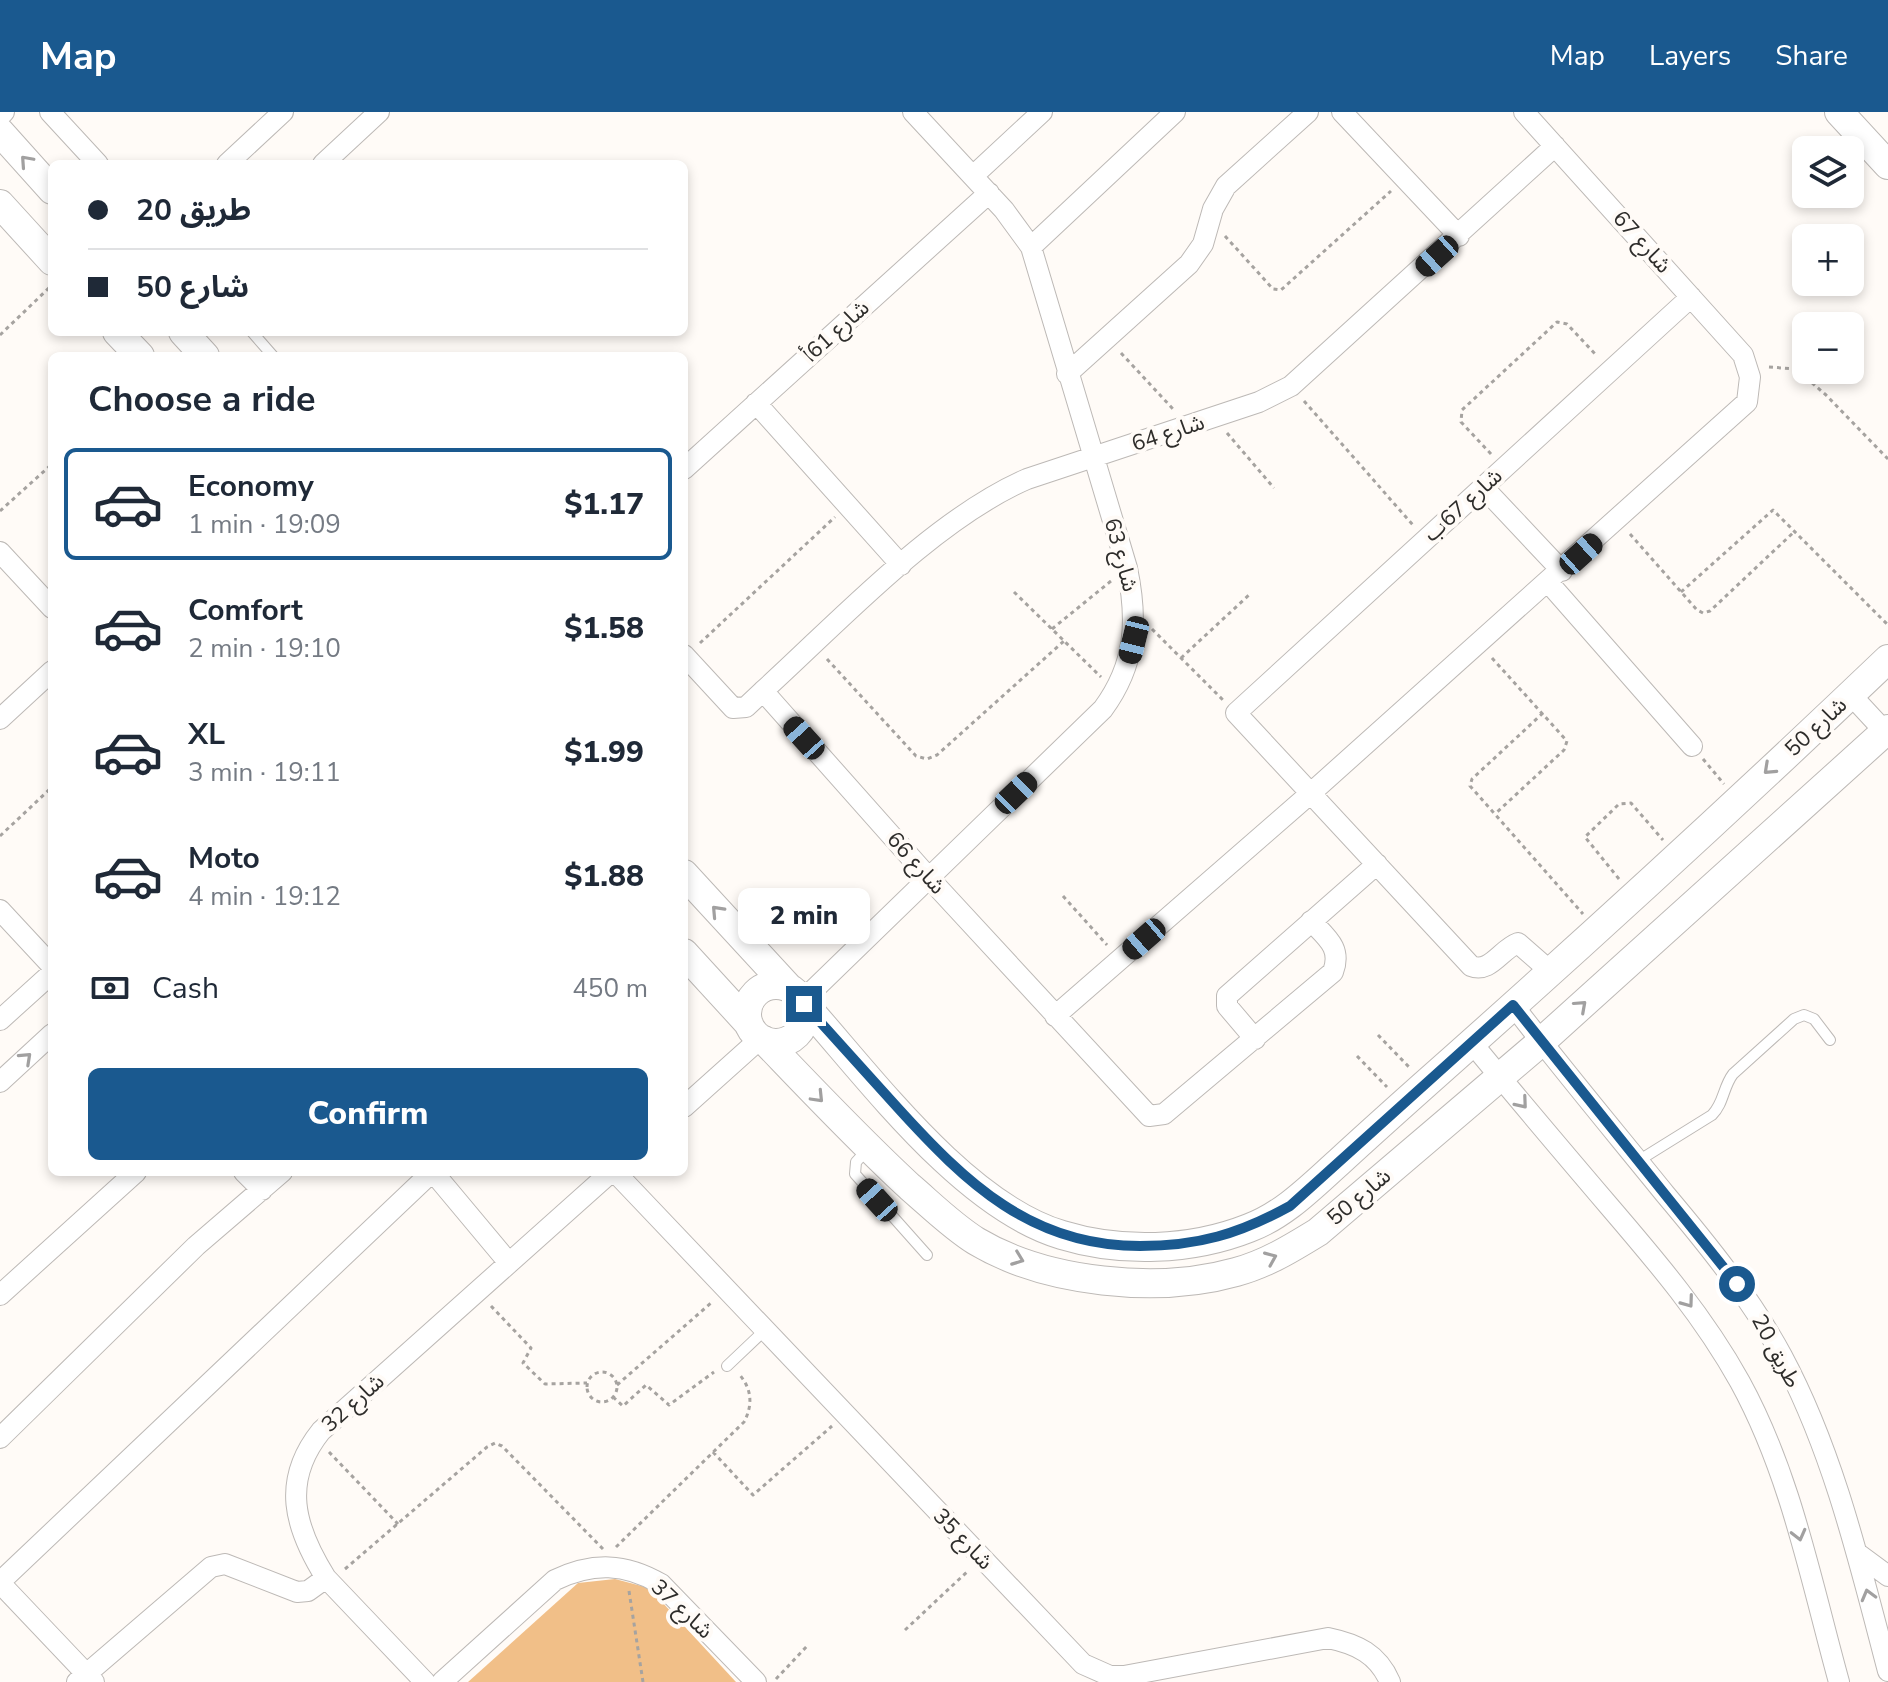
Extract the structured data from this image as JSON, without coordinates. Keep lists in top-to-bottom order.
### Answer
{
  "streets": {
    "street": [
      "شارع 67",
      "شارع 61أ",
      "شارع 64",
      "شارع 67ب",
      "شارع 63",
      "شارع 50",
      "شارع 66",
      "طريق 20",
      "شارع 32",
      "شارع 35",
      "شارع 37"
    ]
  },
  "crossings": [
    ["شارع 67", "شارع 64"],
    ["شارع 67", "شارع 67ب"],
    ["شارع 61أ", "شارع 63"],
    ["شارع 64", "شارع 63"],
    ["شارع 64", "شارع 66"],
    ["شارع 63", "شارع 50"],
    ["شارع 63", "شارع 66"],
    ["شارع 50", "طريق 20"]
  ],
  "page": {
    "header": "Map",
    "nav": ["Map", "Layers", "Share"],
    "map_buttons": ["+", "−"],
    "banner": ["طريق 20", "شارع 50"],
    "heading": "Choose a ride",
    "list": [
      {
        "name": "Economy",
        "note": "1 min · 19:09",
        "value": "$1.17"
      },
      {
        "name": "Comfort",
        "note": "2 min · 19:10",
        "value": "$1.58"
      },
      {
        "name": "XL",
        "note": "3 min · 19:11",
        "value": "$1.99"
      },
      {
        "name": "Moto",
        "note": "4 min · 19:12",
        "value": "$1.88"
      }
    ],
    "bubble": "2 min",
    "pay": ["Cash", "450 m"],
    "buttons": "Confirm"
  }
}
